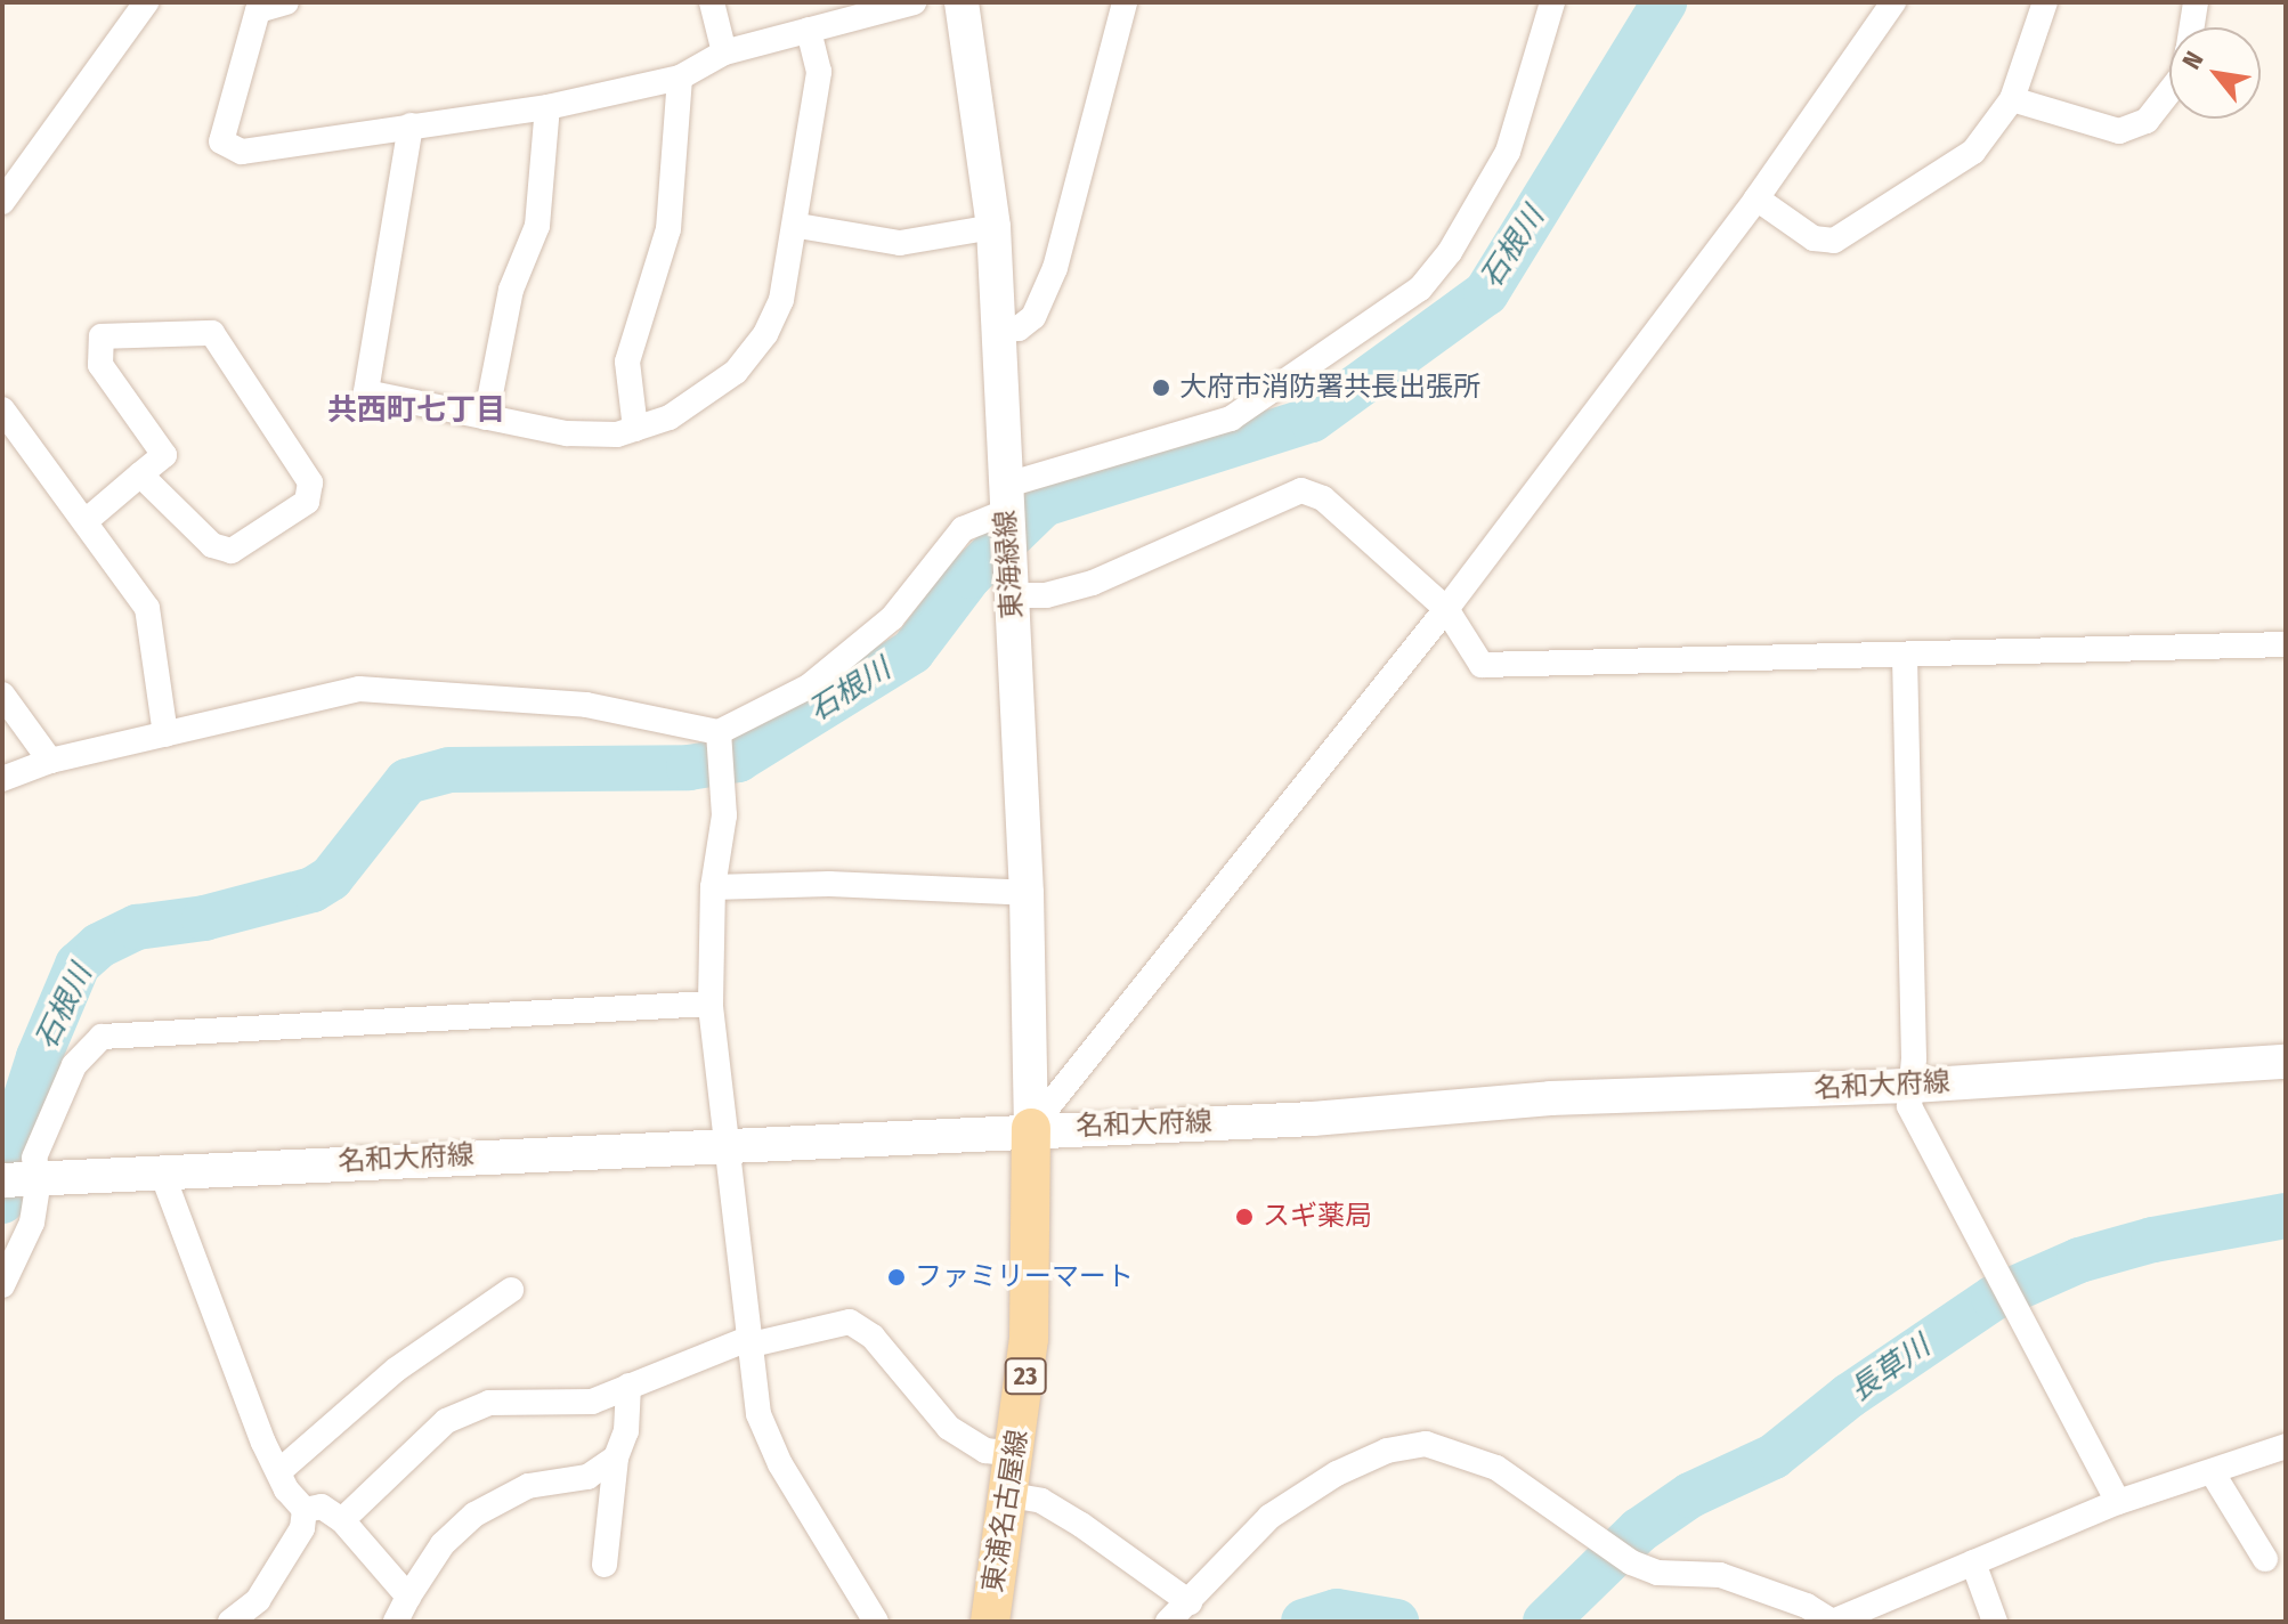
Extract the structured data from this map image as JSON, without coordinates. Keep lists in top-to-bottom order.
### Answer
{
  "streets": {
    "main road": [
      "東海緑線",
      "名和大府線",
      "23",
      "東浦名古屋線"
    ]
  },
  "crossings": [
    ["東海緑線", "名和大府線"],
    ["東海緑線", "東浦名古屋線"],
    ["名和大府線", "東浦名古屋線"]
  ],
  "districts": ["共西町七丁目"],
  "water": ["石根川", "長草川"],
  "places": ["大府市消防署共長出張所", "スギ薬局", "ファミリーマート"],
  "north": "top left"
}
